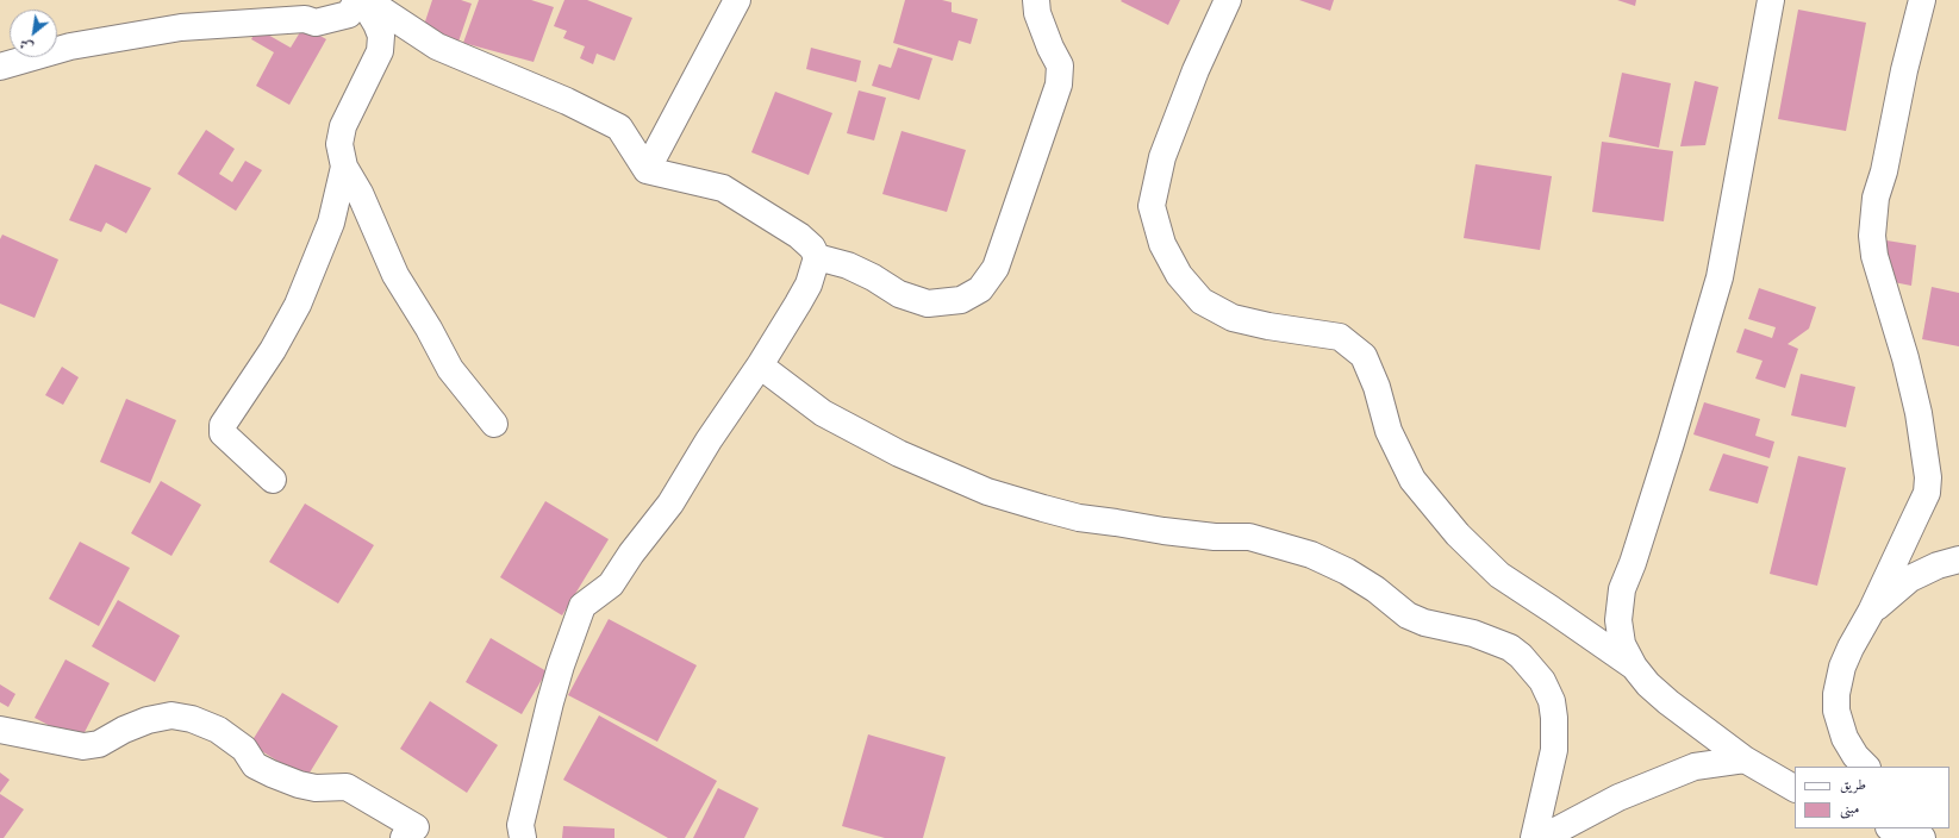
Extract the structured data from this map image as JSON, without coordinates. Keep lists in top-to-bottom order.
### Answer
{
  "legend": ["طريق", "مبنى"],
  "north": "bottom left"
}
